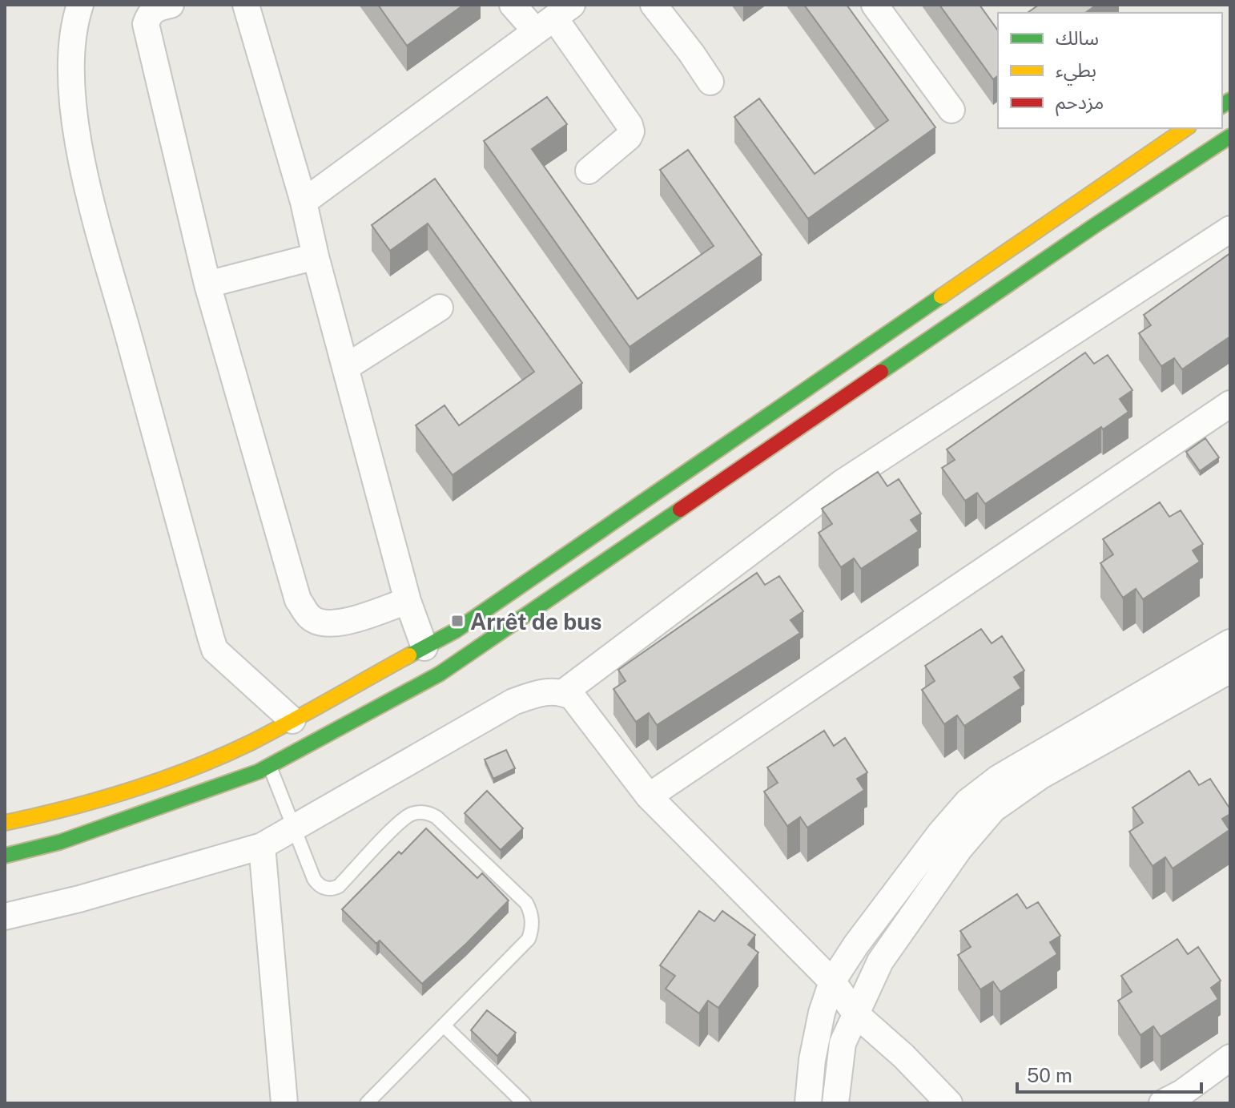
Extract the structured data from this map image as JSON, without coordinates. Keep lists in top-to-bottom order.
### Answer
{
  "places": {
    "transit": ["Arrêt de bus"]
  },
  "legend": ["سالك", "بطيء", "مزدحم"],
  "scale_bar": "50 m"
}
